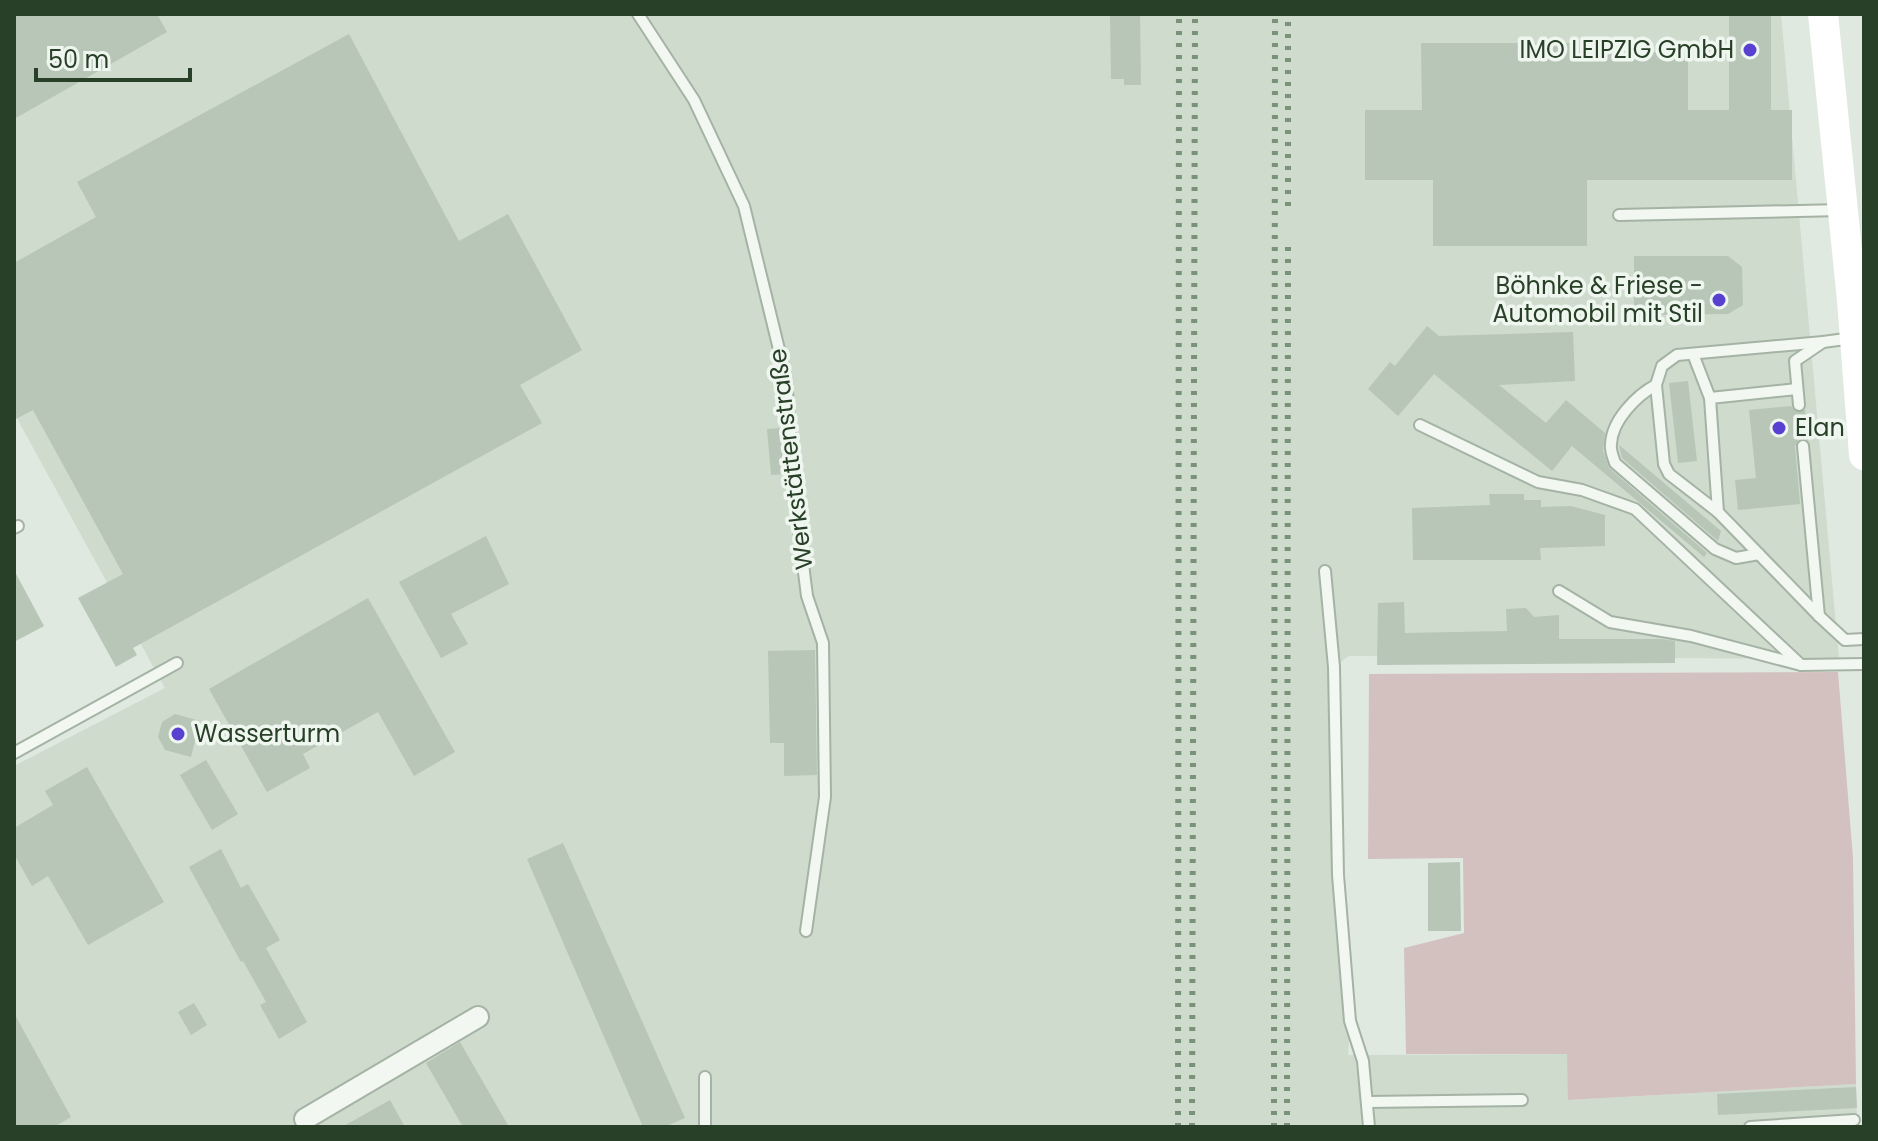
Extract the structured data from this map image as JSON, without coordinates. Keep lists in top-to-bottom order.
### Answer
{
  "streets": {
    "lane": ["Werkstättenstraße"]
  },
  "places": [
    "IMO LEIPZIG GmbH",
    "Böhnke & Friese - Automobil mit Stil",
    "Elan",
    "Wasserturm"
  ],
  "scale_bar": "50 m"
}
